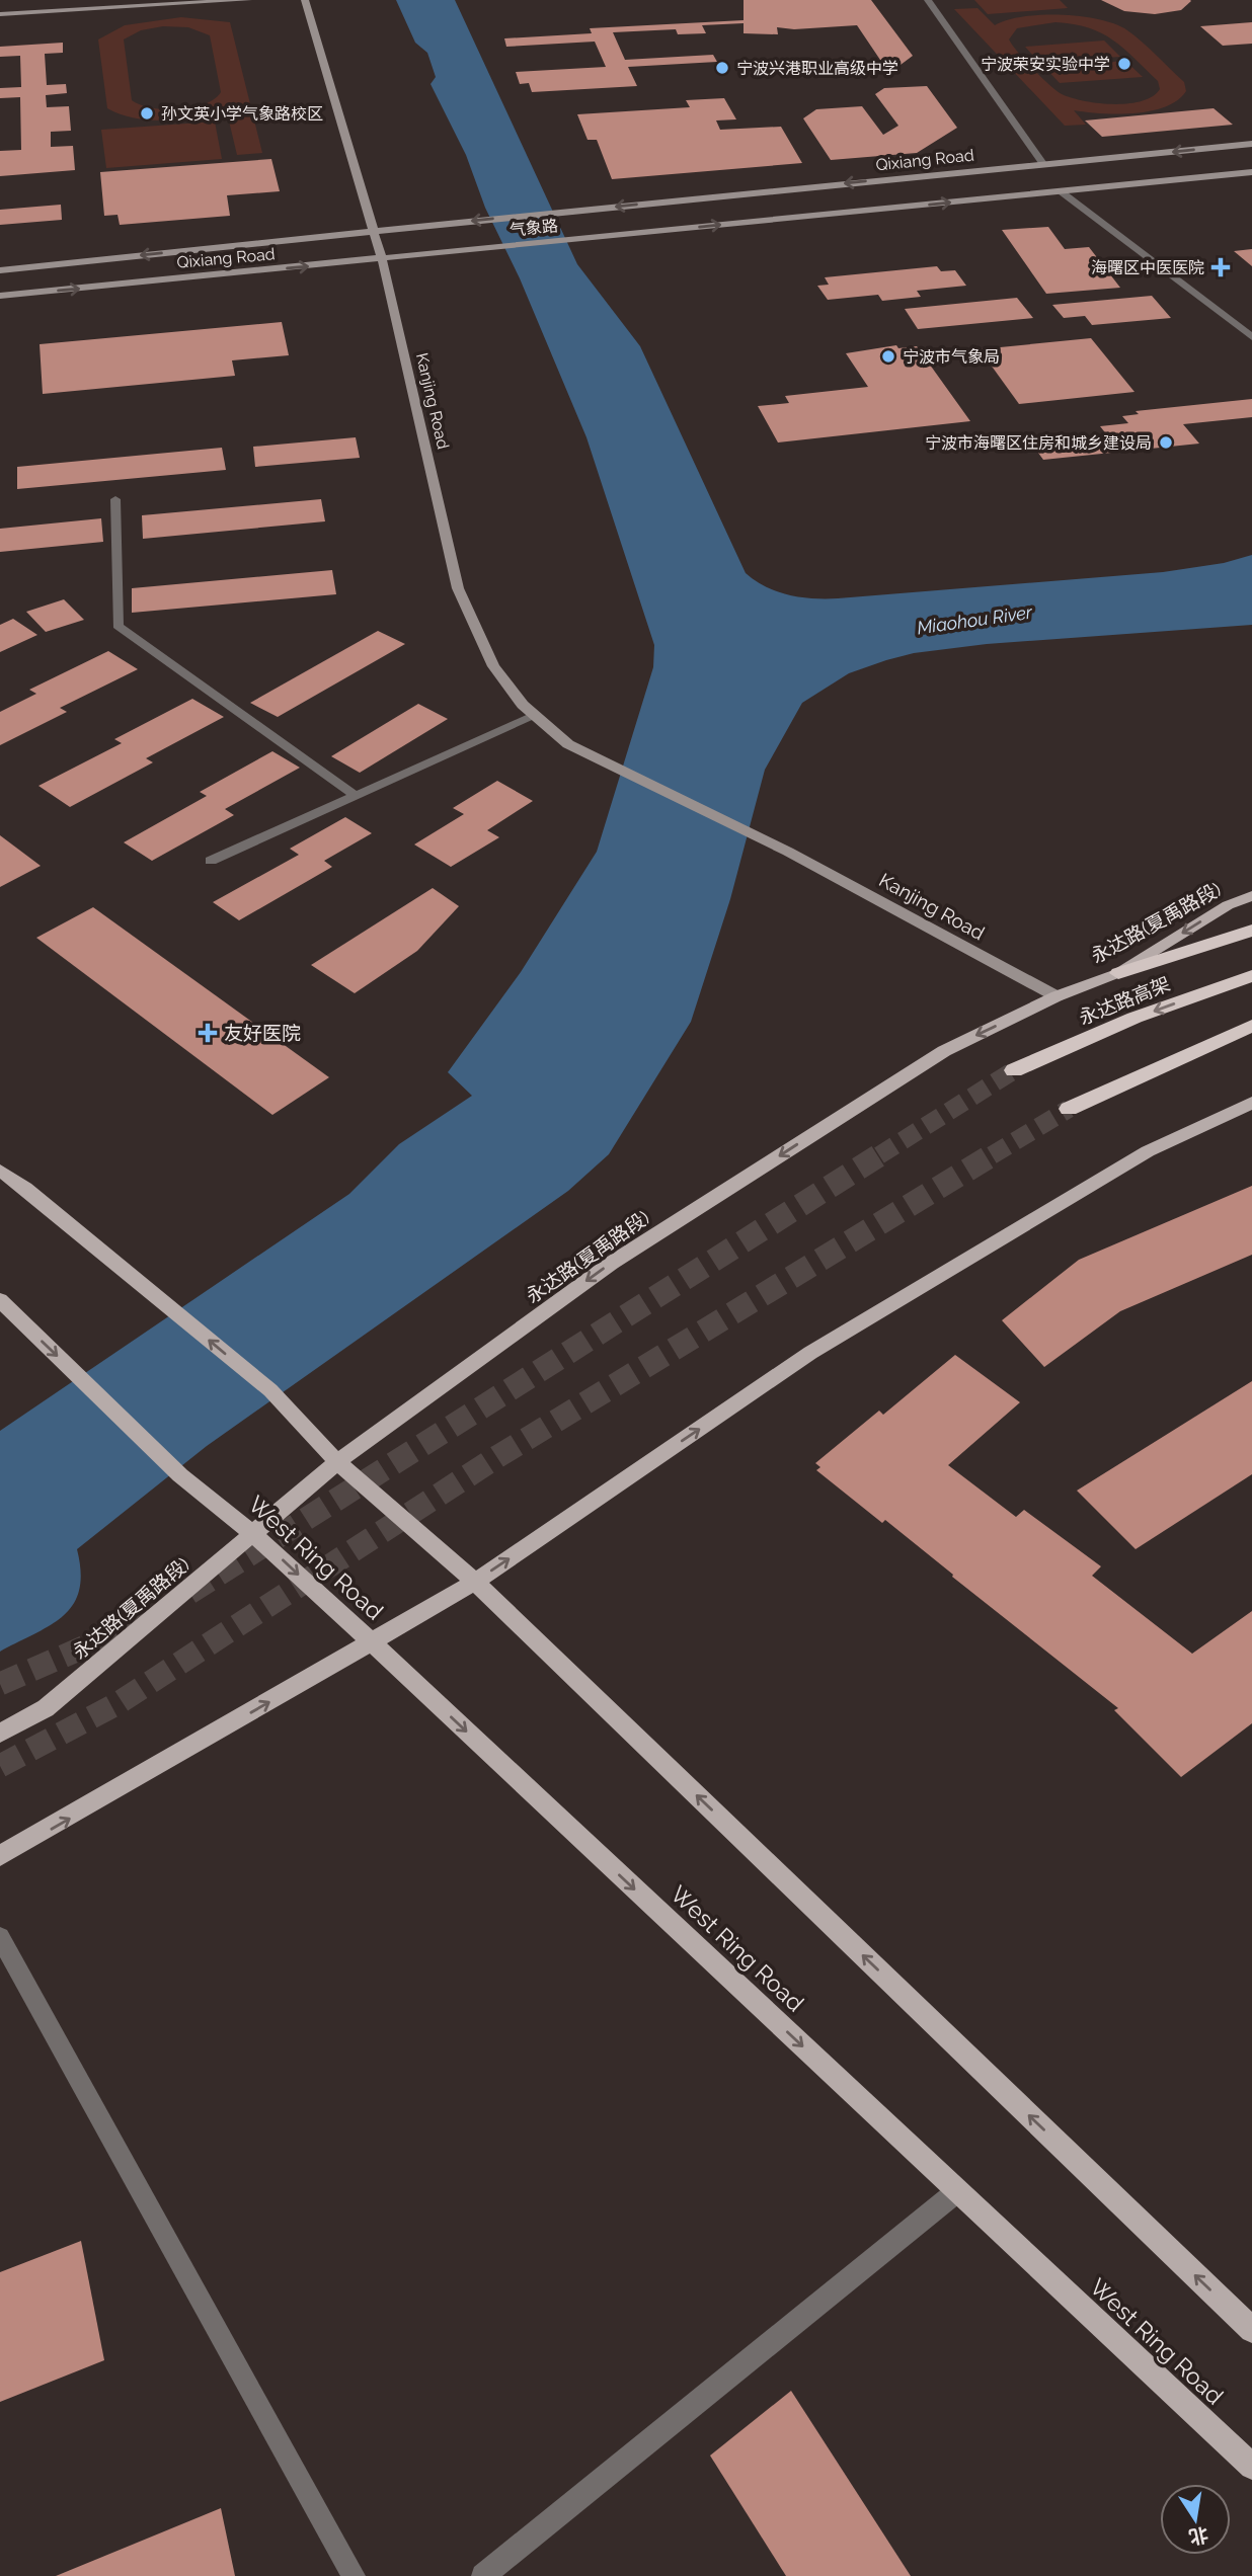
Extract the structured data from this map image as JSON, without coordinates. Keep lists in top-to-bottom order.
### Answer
{
  "streets": {
    "highway": ["永达路高架"],
    "main road": ["永达路(夏禹路段)", "West Ring Road"],
    "street": ["Qixiang Road", "气象路", "Kanjing Road"]
  },
  "crossings": [
    ["Qixiang Road", "气象路"],
    ["Qixiang Road", "Kanjing Road"],
    ["Kanjing Road", "永达路(夏禹路段)"],
    ["永达路(夏禹路段)", "West Ring Road"]
  ],
  "one_way": ["永达路(夏禹路段)"],
  "water": ["Miaohou River"],
  "places": {
    "other": [
      "宁波荣安实验中学",
      "宁波兴港职业高级中学",
      "孙文英小学气象路校区",
      "宁波市气象局",
      "宁波市海曙区住房和城乡建设局"
    ],
    "health": ["海曙区中医医院", "友好医院"]
  },
  "north": "bottom"
}
